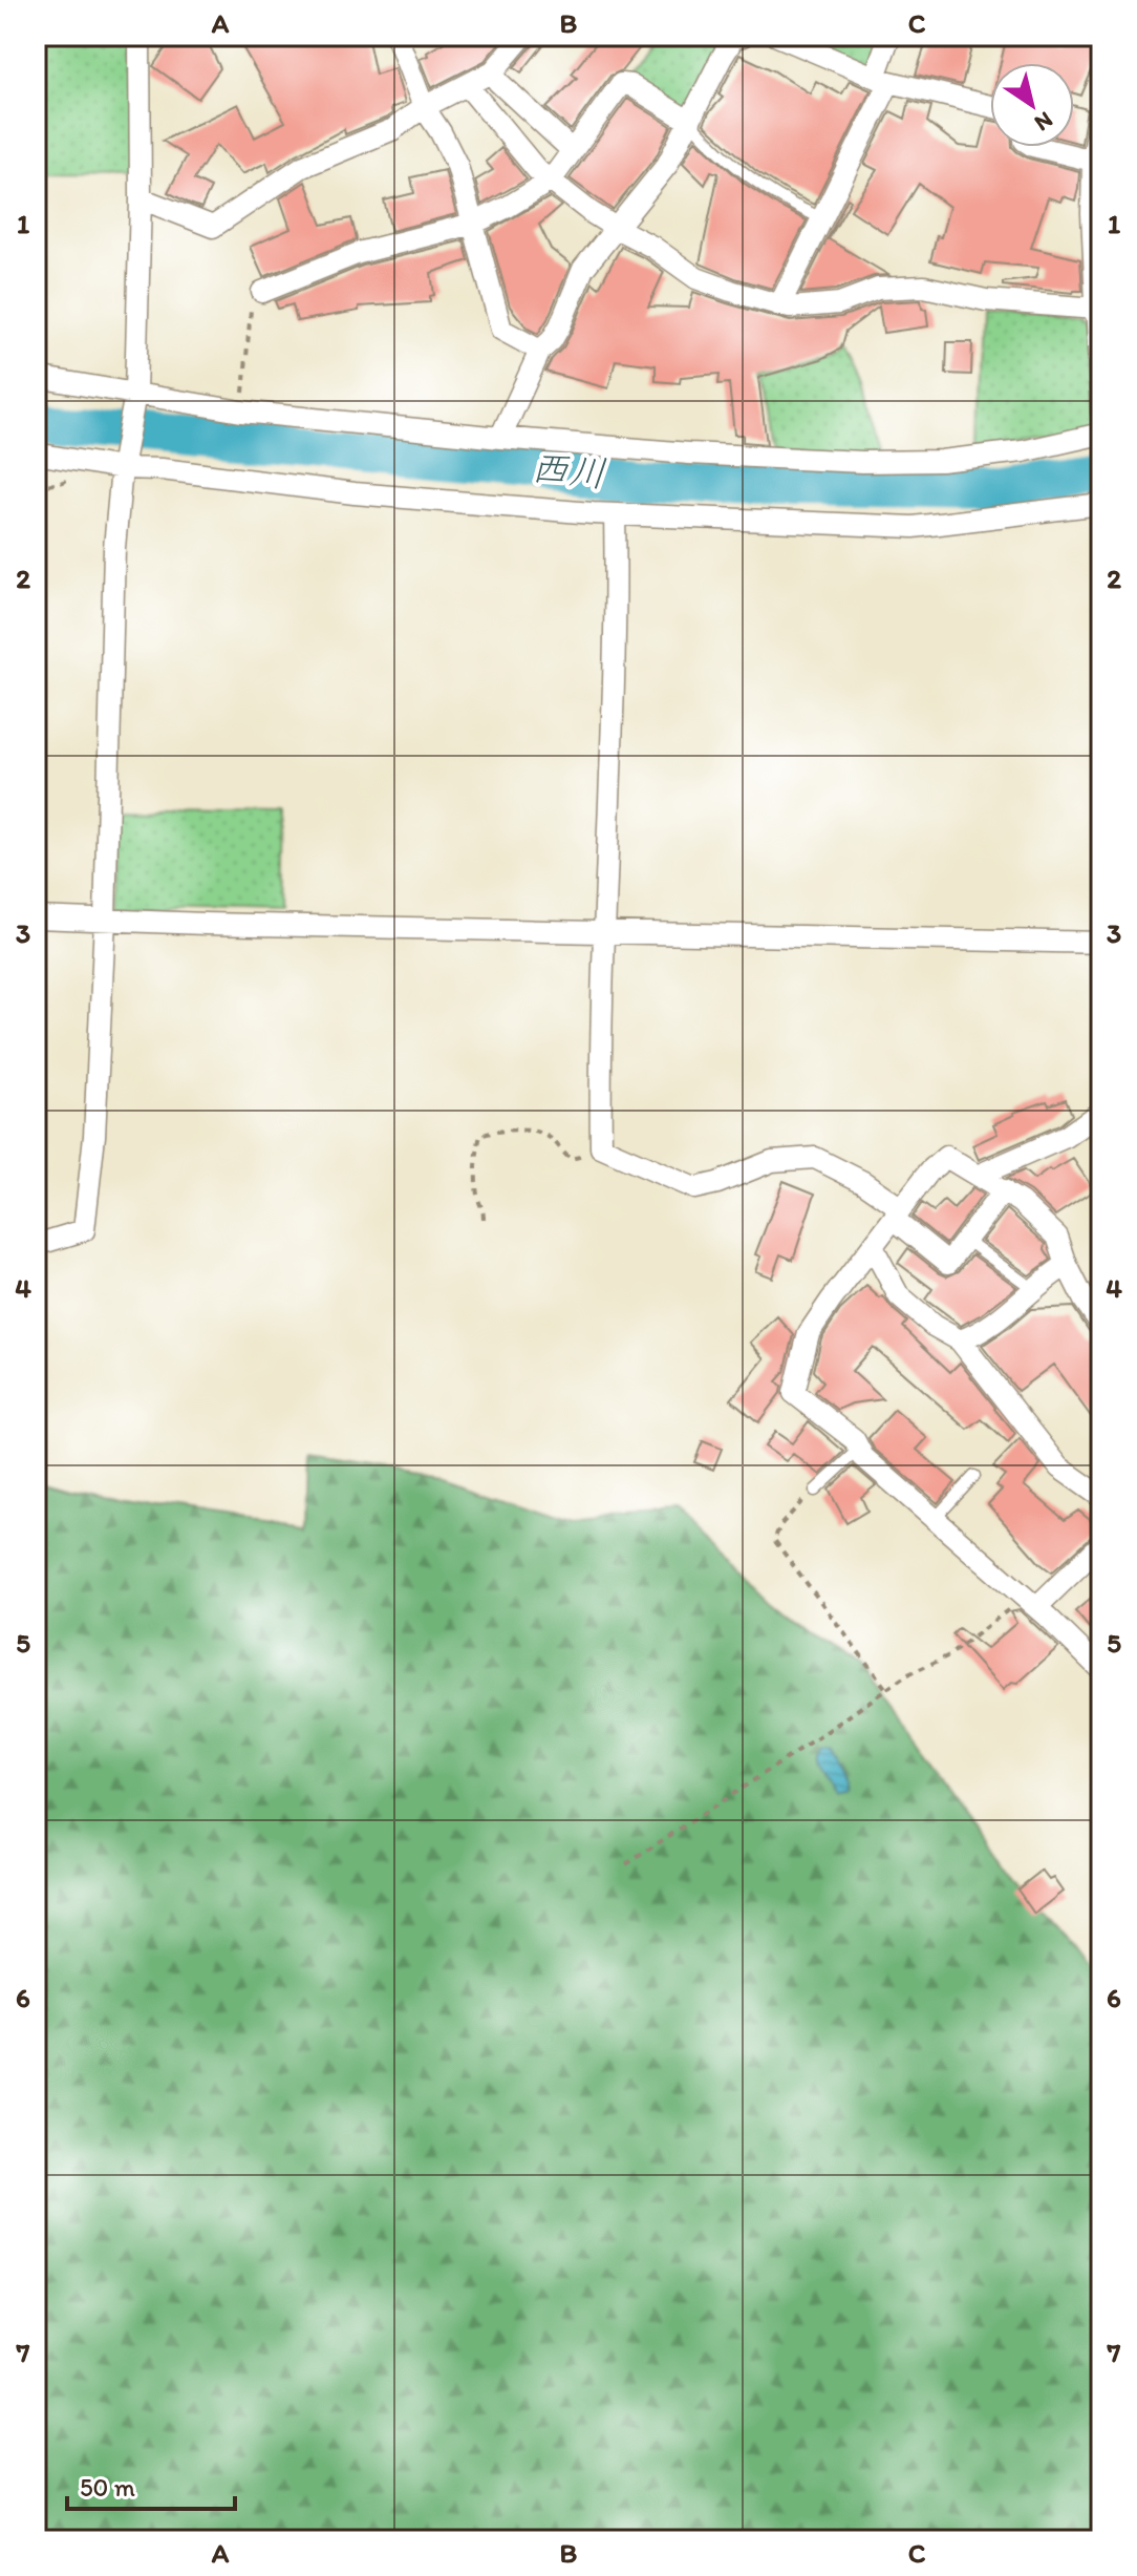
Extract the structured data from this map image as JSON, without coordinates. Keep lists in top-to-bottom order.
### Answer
{
  "water": ["西川"],
  "scale_bar": "50 m",
  "north": "bottom right",
  "grid": {
    "columns": ["A", "B", "C"],
    "rows": [
      "1",
      "2",
      "3",
      "4",
      "5",
      "6",
      "7"
    ]
  }
}
